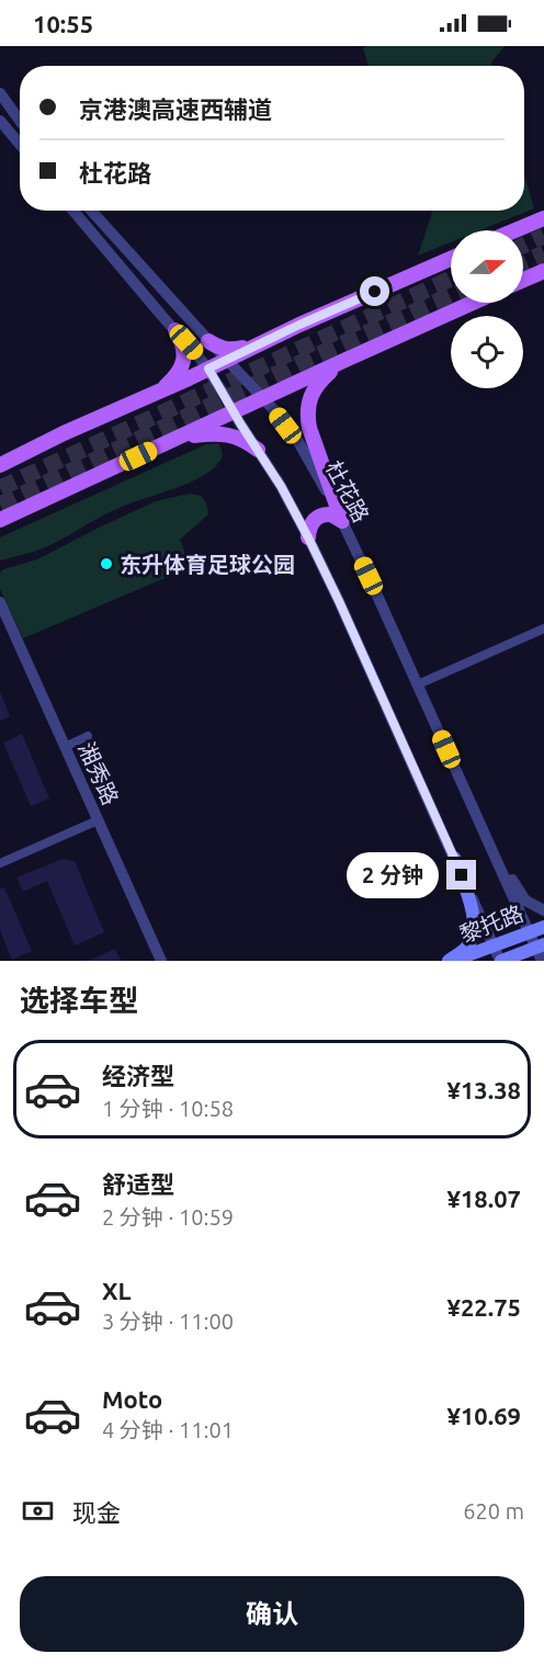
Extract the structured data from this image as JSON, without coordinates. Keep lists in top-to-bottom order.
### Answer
{
  "streets": {
    "main road": ["黎托路"],
    "street": ["杜花路", "湘秀路"]
  },
  "crossings": [
    ["杜花路", "黎托路"]
  ],
  "places": ["东升体育足球公园"],
  "north": "right",
  "page": {
    "status": "10:55",
    "banner": ["京港澳高速西辅道", "杜花路"],
    "bubble": "2 分钟",
    "heading": "选择车型",
    "list": [
      {
        "name": "经济型",
        "note": "1 分钟 · 10:58",
        "value": "¥13.38"
      },
      {
        "name": "舒适型",
        "note": "2 分钟 · 10:59",
        "value": "¥18.07"
      },
      {
        "name": "XL",
        "note": "3 分钟 · 11:00",
        "value": "¥22.75"
      },
      {
        "name": "Moto",
        "note": "4 分钟 · 11:01",
        "value": "¥10.69"
      }
    ],
    "pay": ["现金", "620 m"],
    "buttons": "确认"
  }
}
